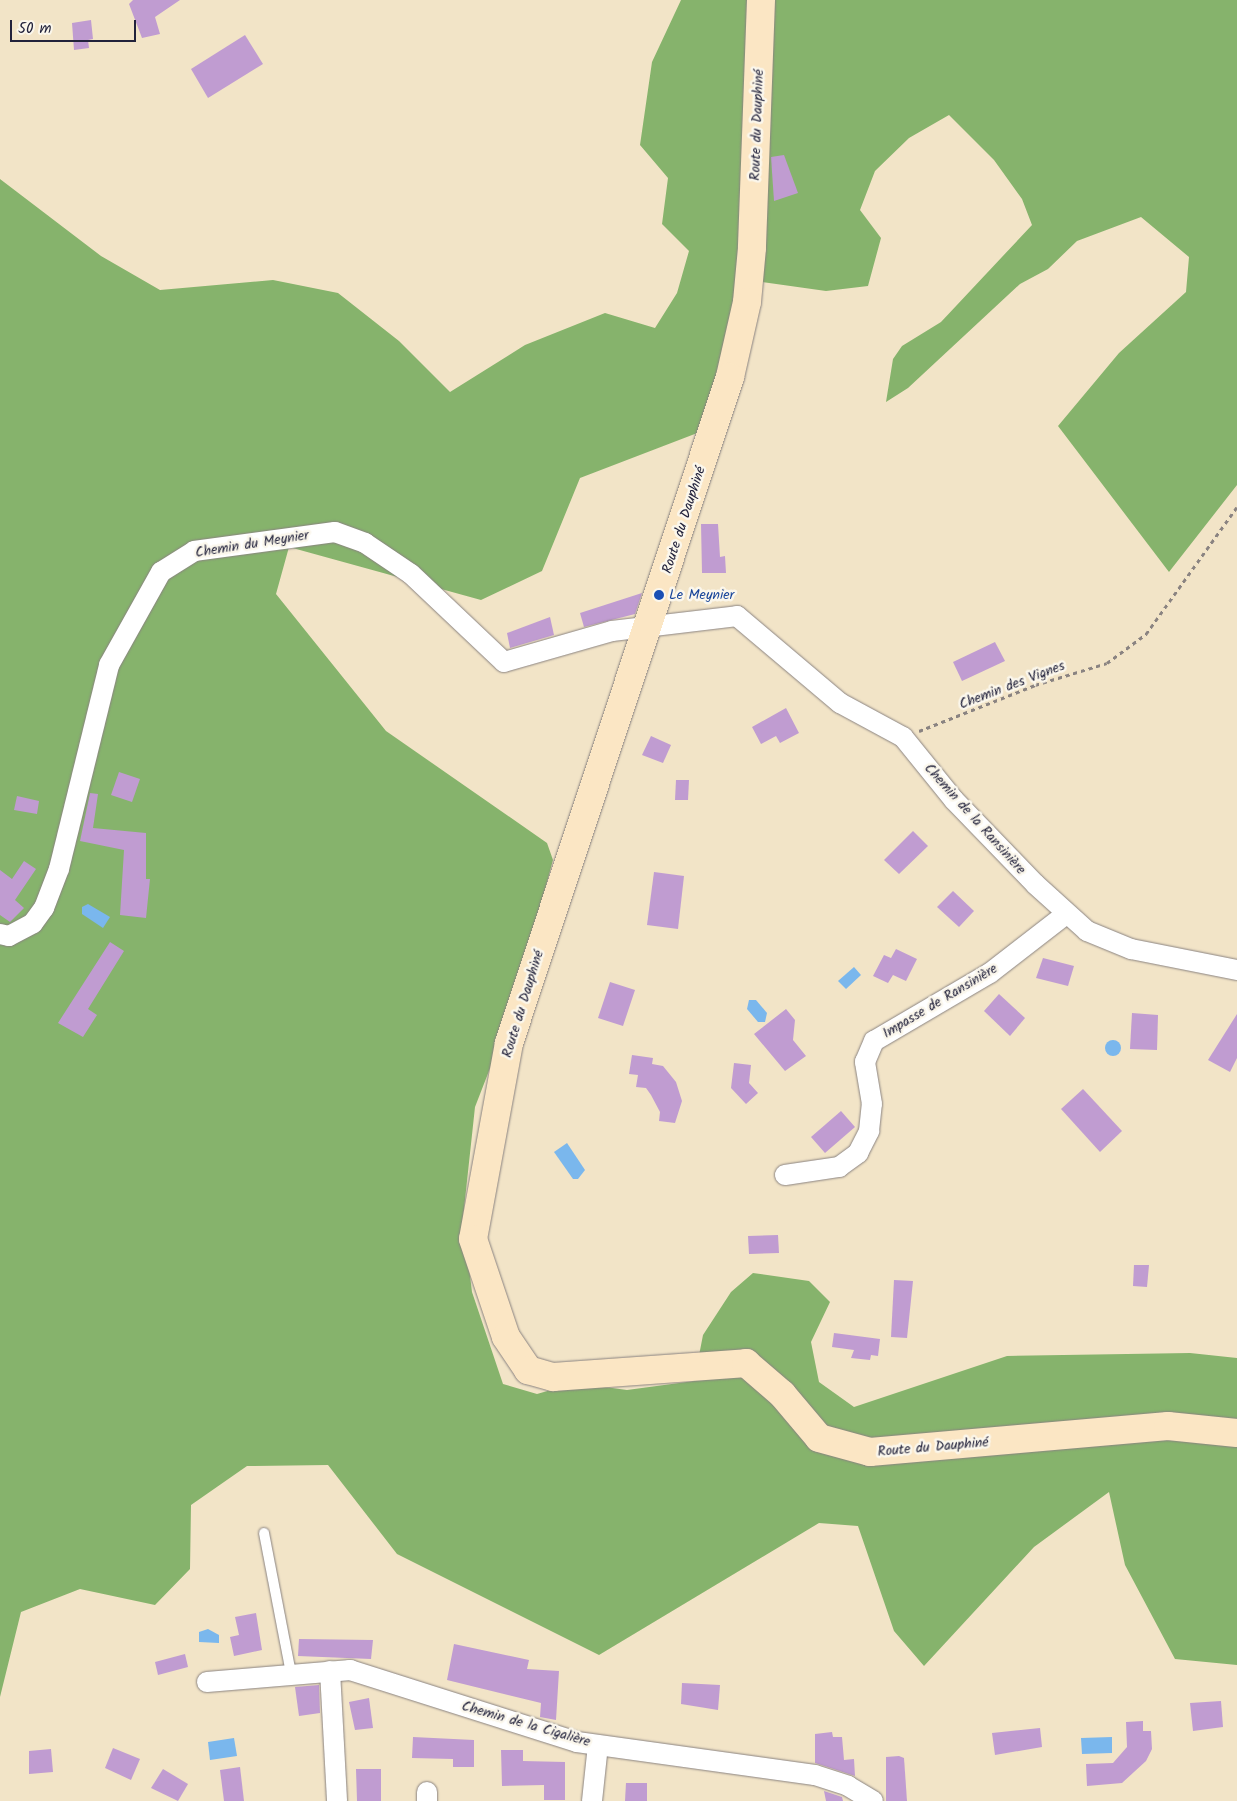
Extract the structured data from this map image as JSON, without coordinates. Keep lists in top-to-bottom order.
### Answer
{
  "streets": {
    "street": [
      "Route du Dauphiné",
      "Chemin du Meynier",
      "Chemin de la Ransinière",
      "Impasse de Ransinière",
      "Chemin de la Cigalière"
    ],
    "path": ["Chemin des Vignes"]
  },
  "crossings": [
    ["Route du Dauphiné", "Chemin du Meynier"],
    ["Route du Dauphiné", "Chemin de la Ransinière"],
    ["Chemin du Meynier", "Chemin de la Ransinière"],
    ["Chemin des Vignes", "Chemin de la Ransinière"],
    ["Chemin de la Ransinière", "Impasse de Ransinière"]
  ],
  "places": ["Le Meynier"],
  "scale_bar": "50 m"
}
